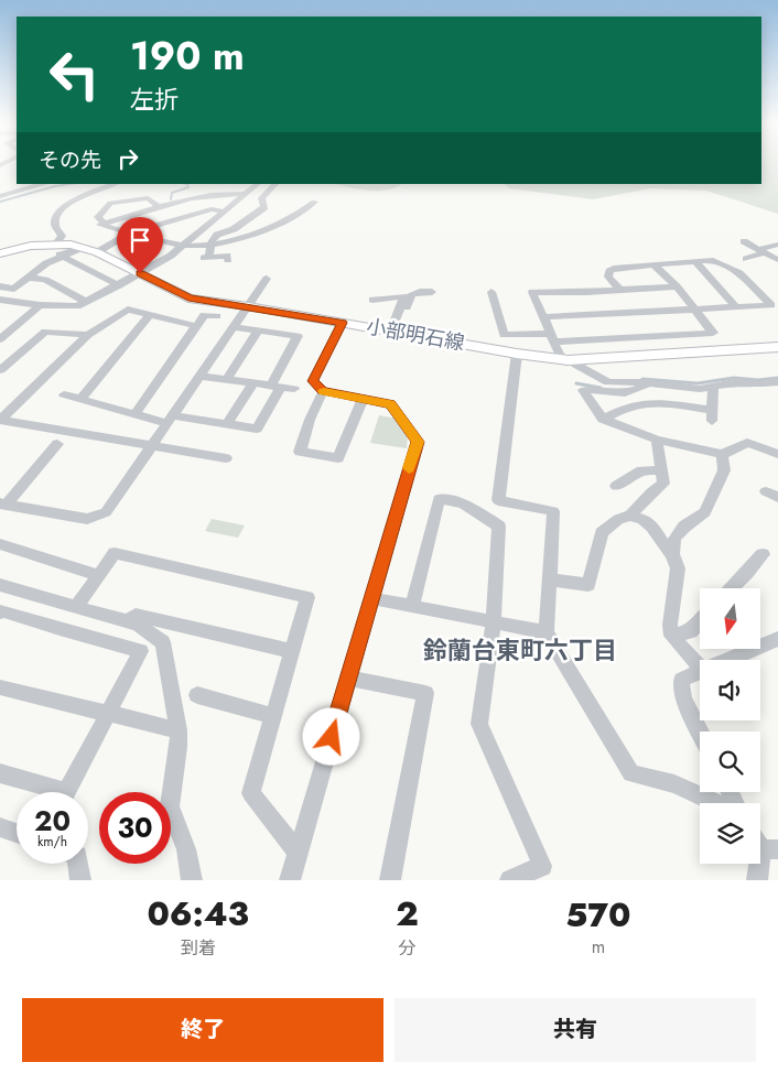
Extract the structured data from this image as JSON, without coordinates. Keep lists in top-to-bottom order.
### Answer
{
  "streets": {
    "main road": ["小部明石線"]
  },
  "districts": ["鈴蘭台東町六丁目"],
  "north": "bottom",
  "page": {
    "turn": ["190 m", "左折"],
    "then": "その先",
    "speed": "20 km/h",
    "limit": "30",
    "eta": [
      "06:43",
      "到着",
      "2",
      "分",
      "570",
      "m"
    ],
    "buttons": ["終了", "共有"]
  }
}
